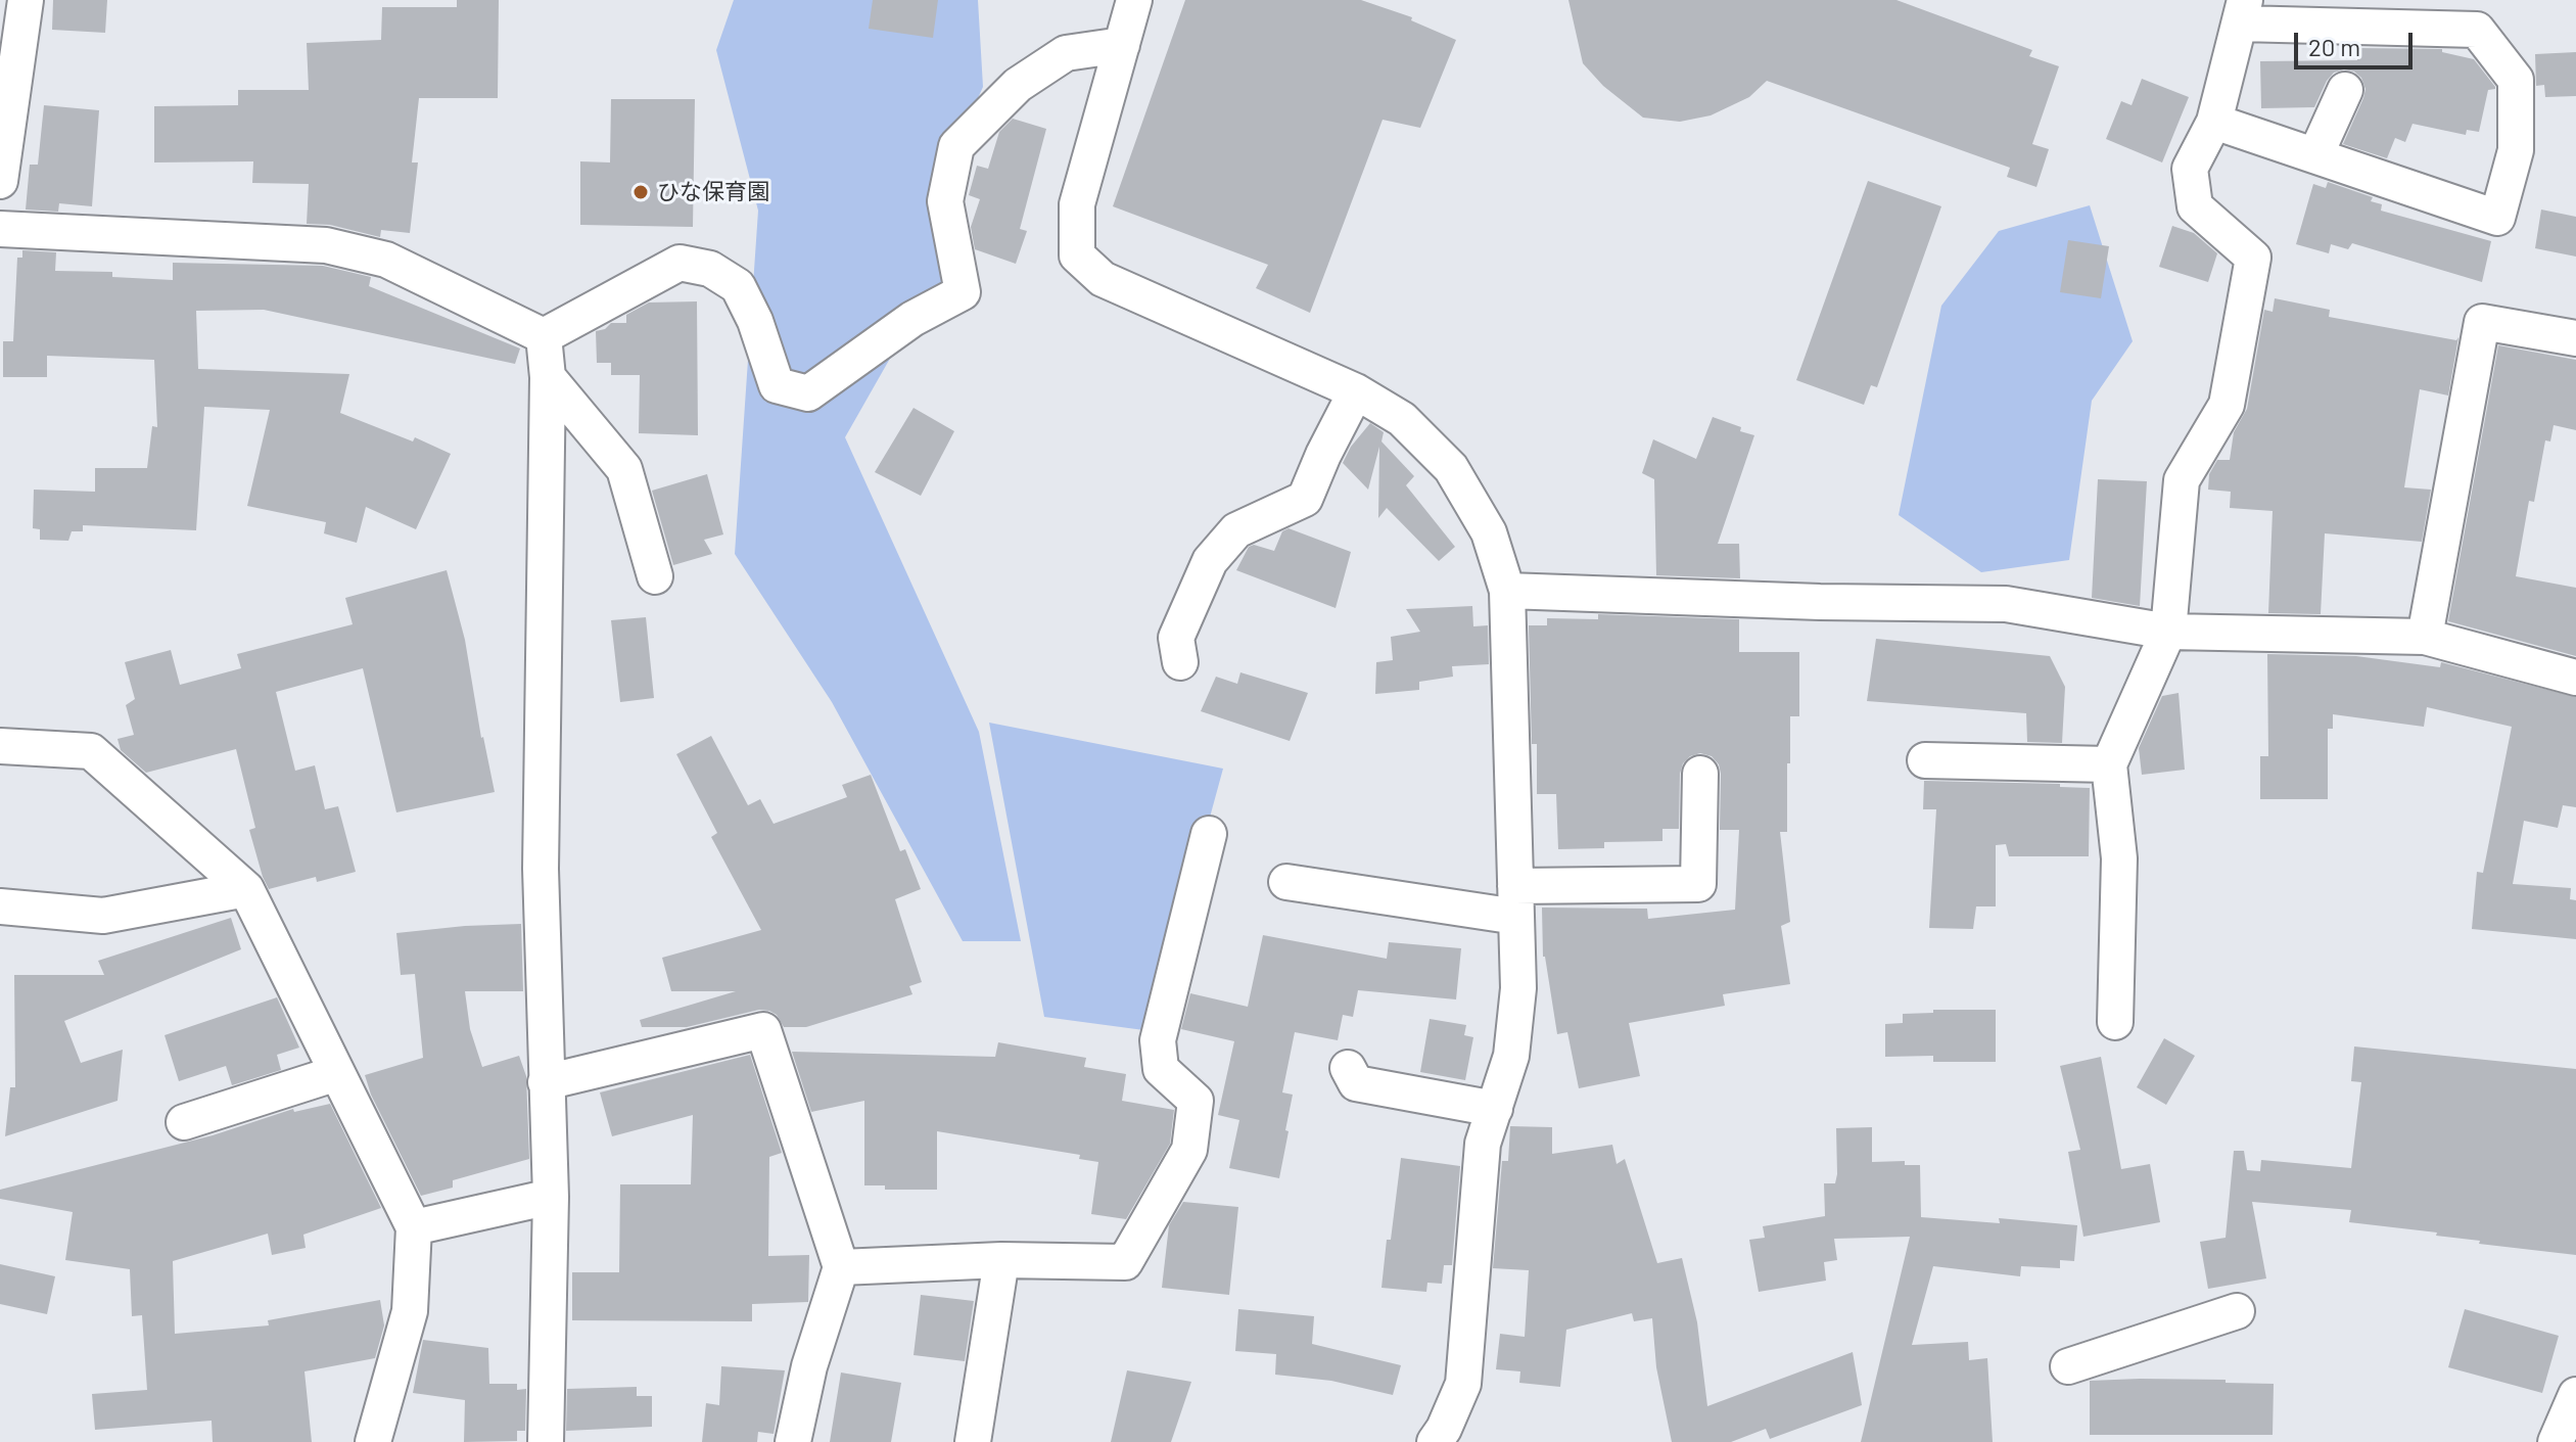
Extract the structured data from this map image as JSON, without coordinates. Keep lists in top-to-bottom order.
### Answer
{
  "places": ["ひな保育園"],
  "scale_bar": "20 m"
}
